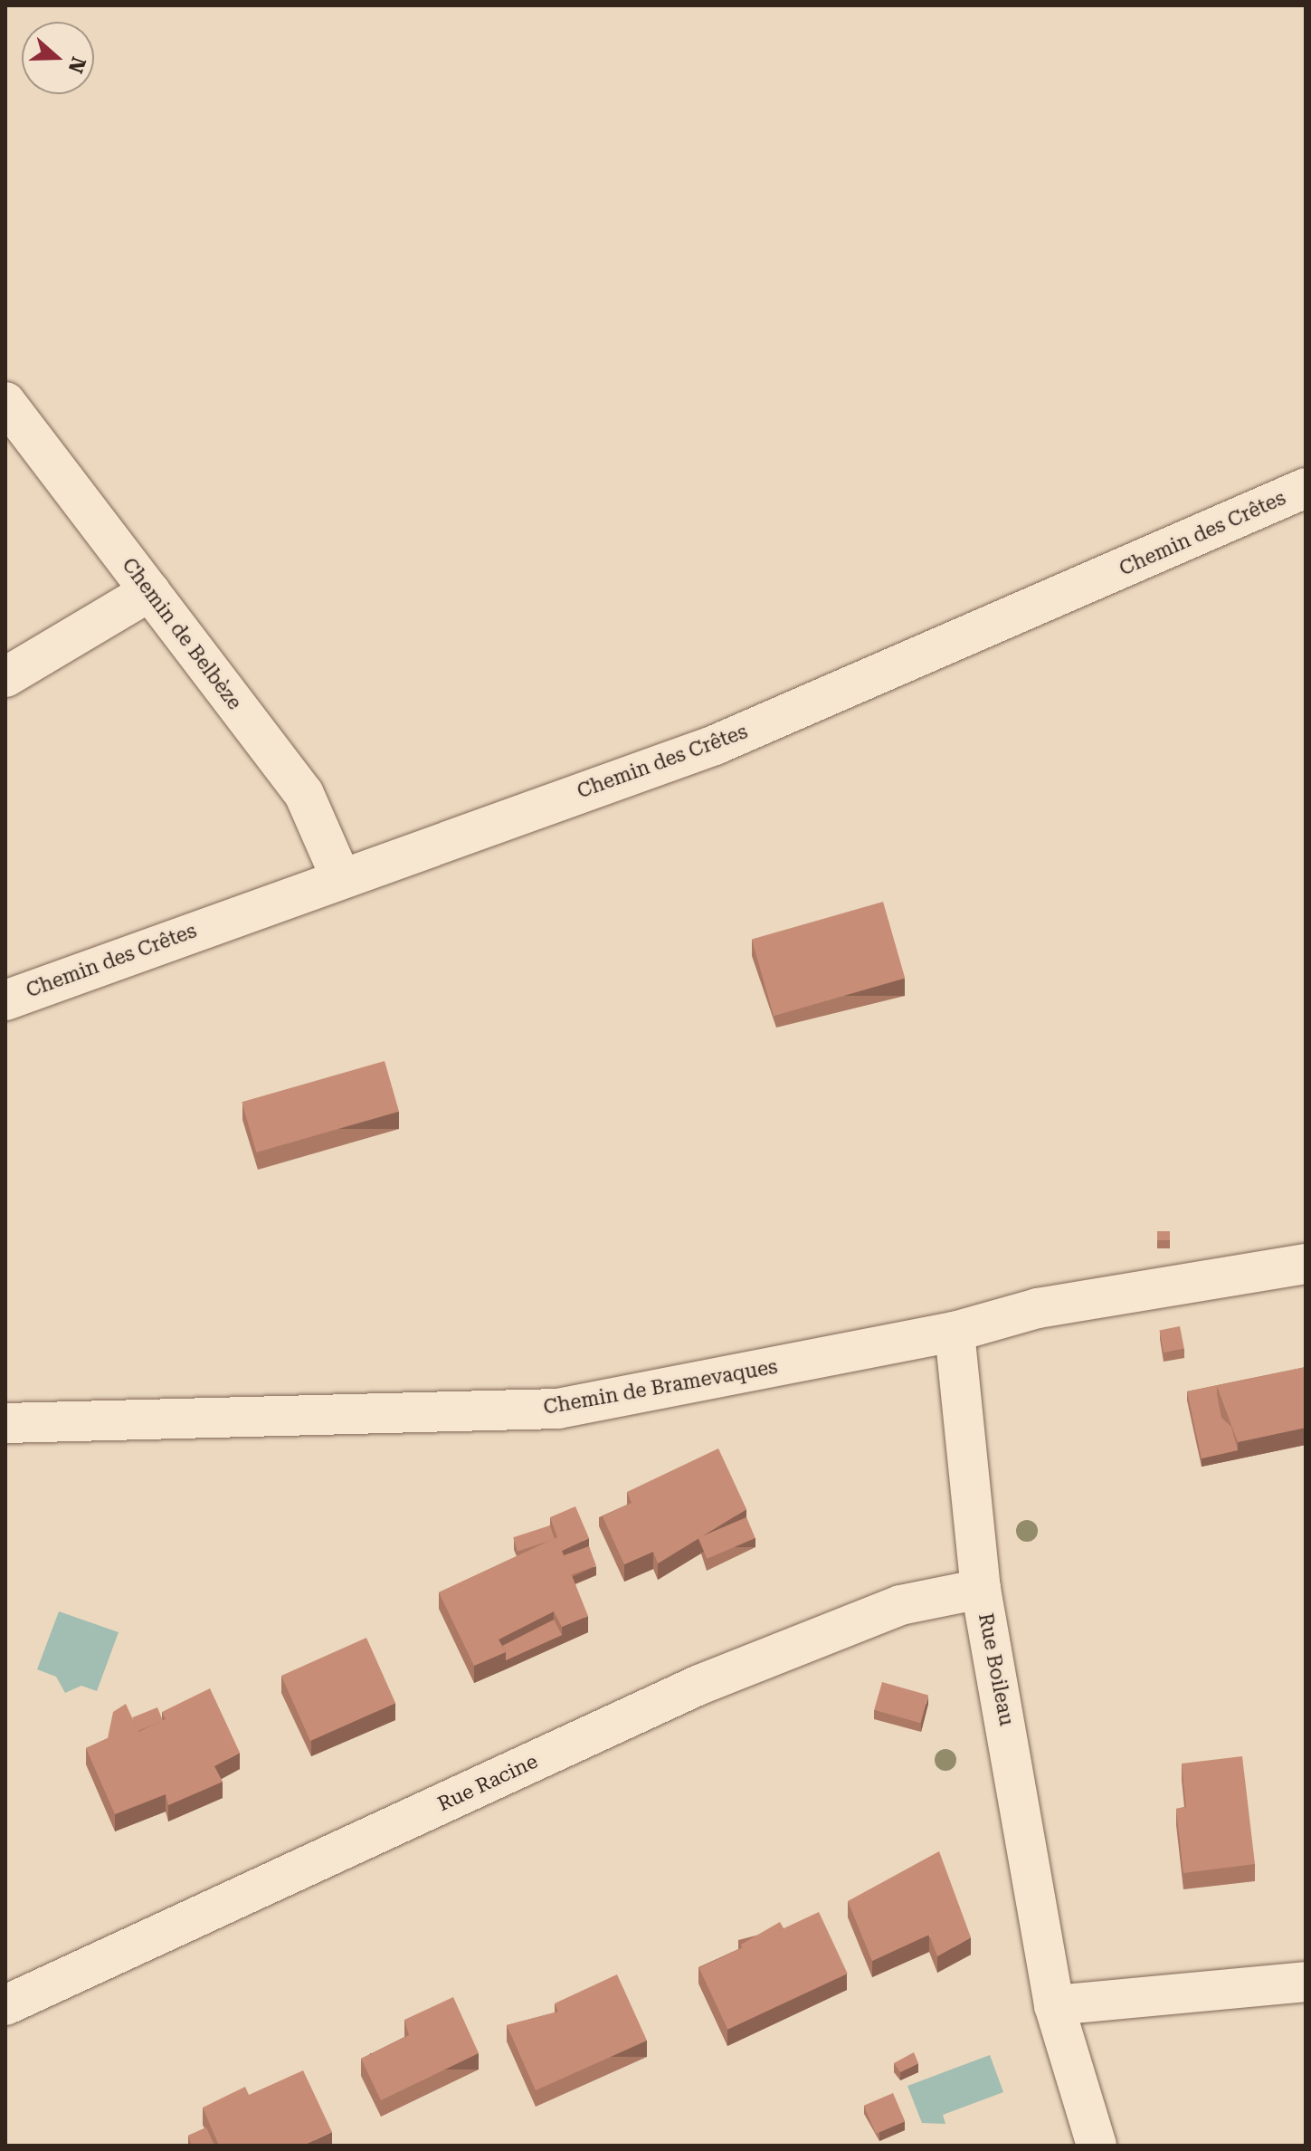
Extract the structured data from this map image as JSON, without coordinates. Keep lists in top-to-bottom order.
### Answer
{
  "streets": {
    "street": [
      "Chemin des Crêtes",
      "Chemin de Belbèze",
      "Chemin de Bramevaques",
      "Rue Boileau",
      "Rue Racine"
    ]
  },
  "crossings": [
    ["Chemin des Crêtes", "Chemin de Belbèze"],
    ["Chemin de Bramevaques", "Rue Boileau"],
    ["Rue Boileau", "Rue Racine"]
  ],
  "north": "right"
}
